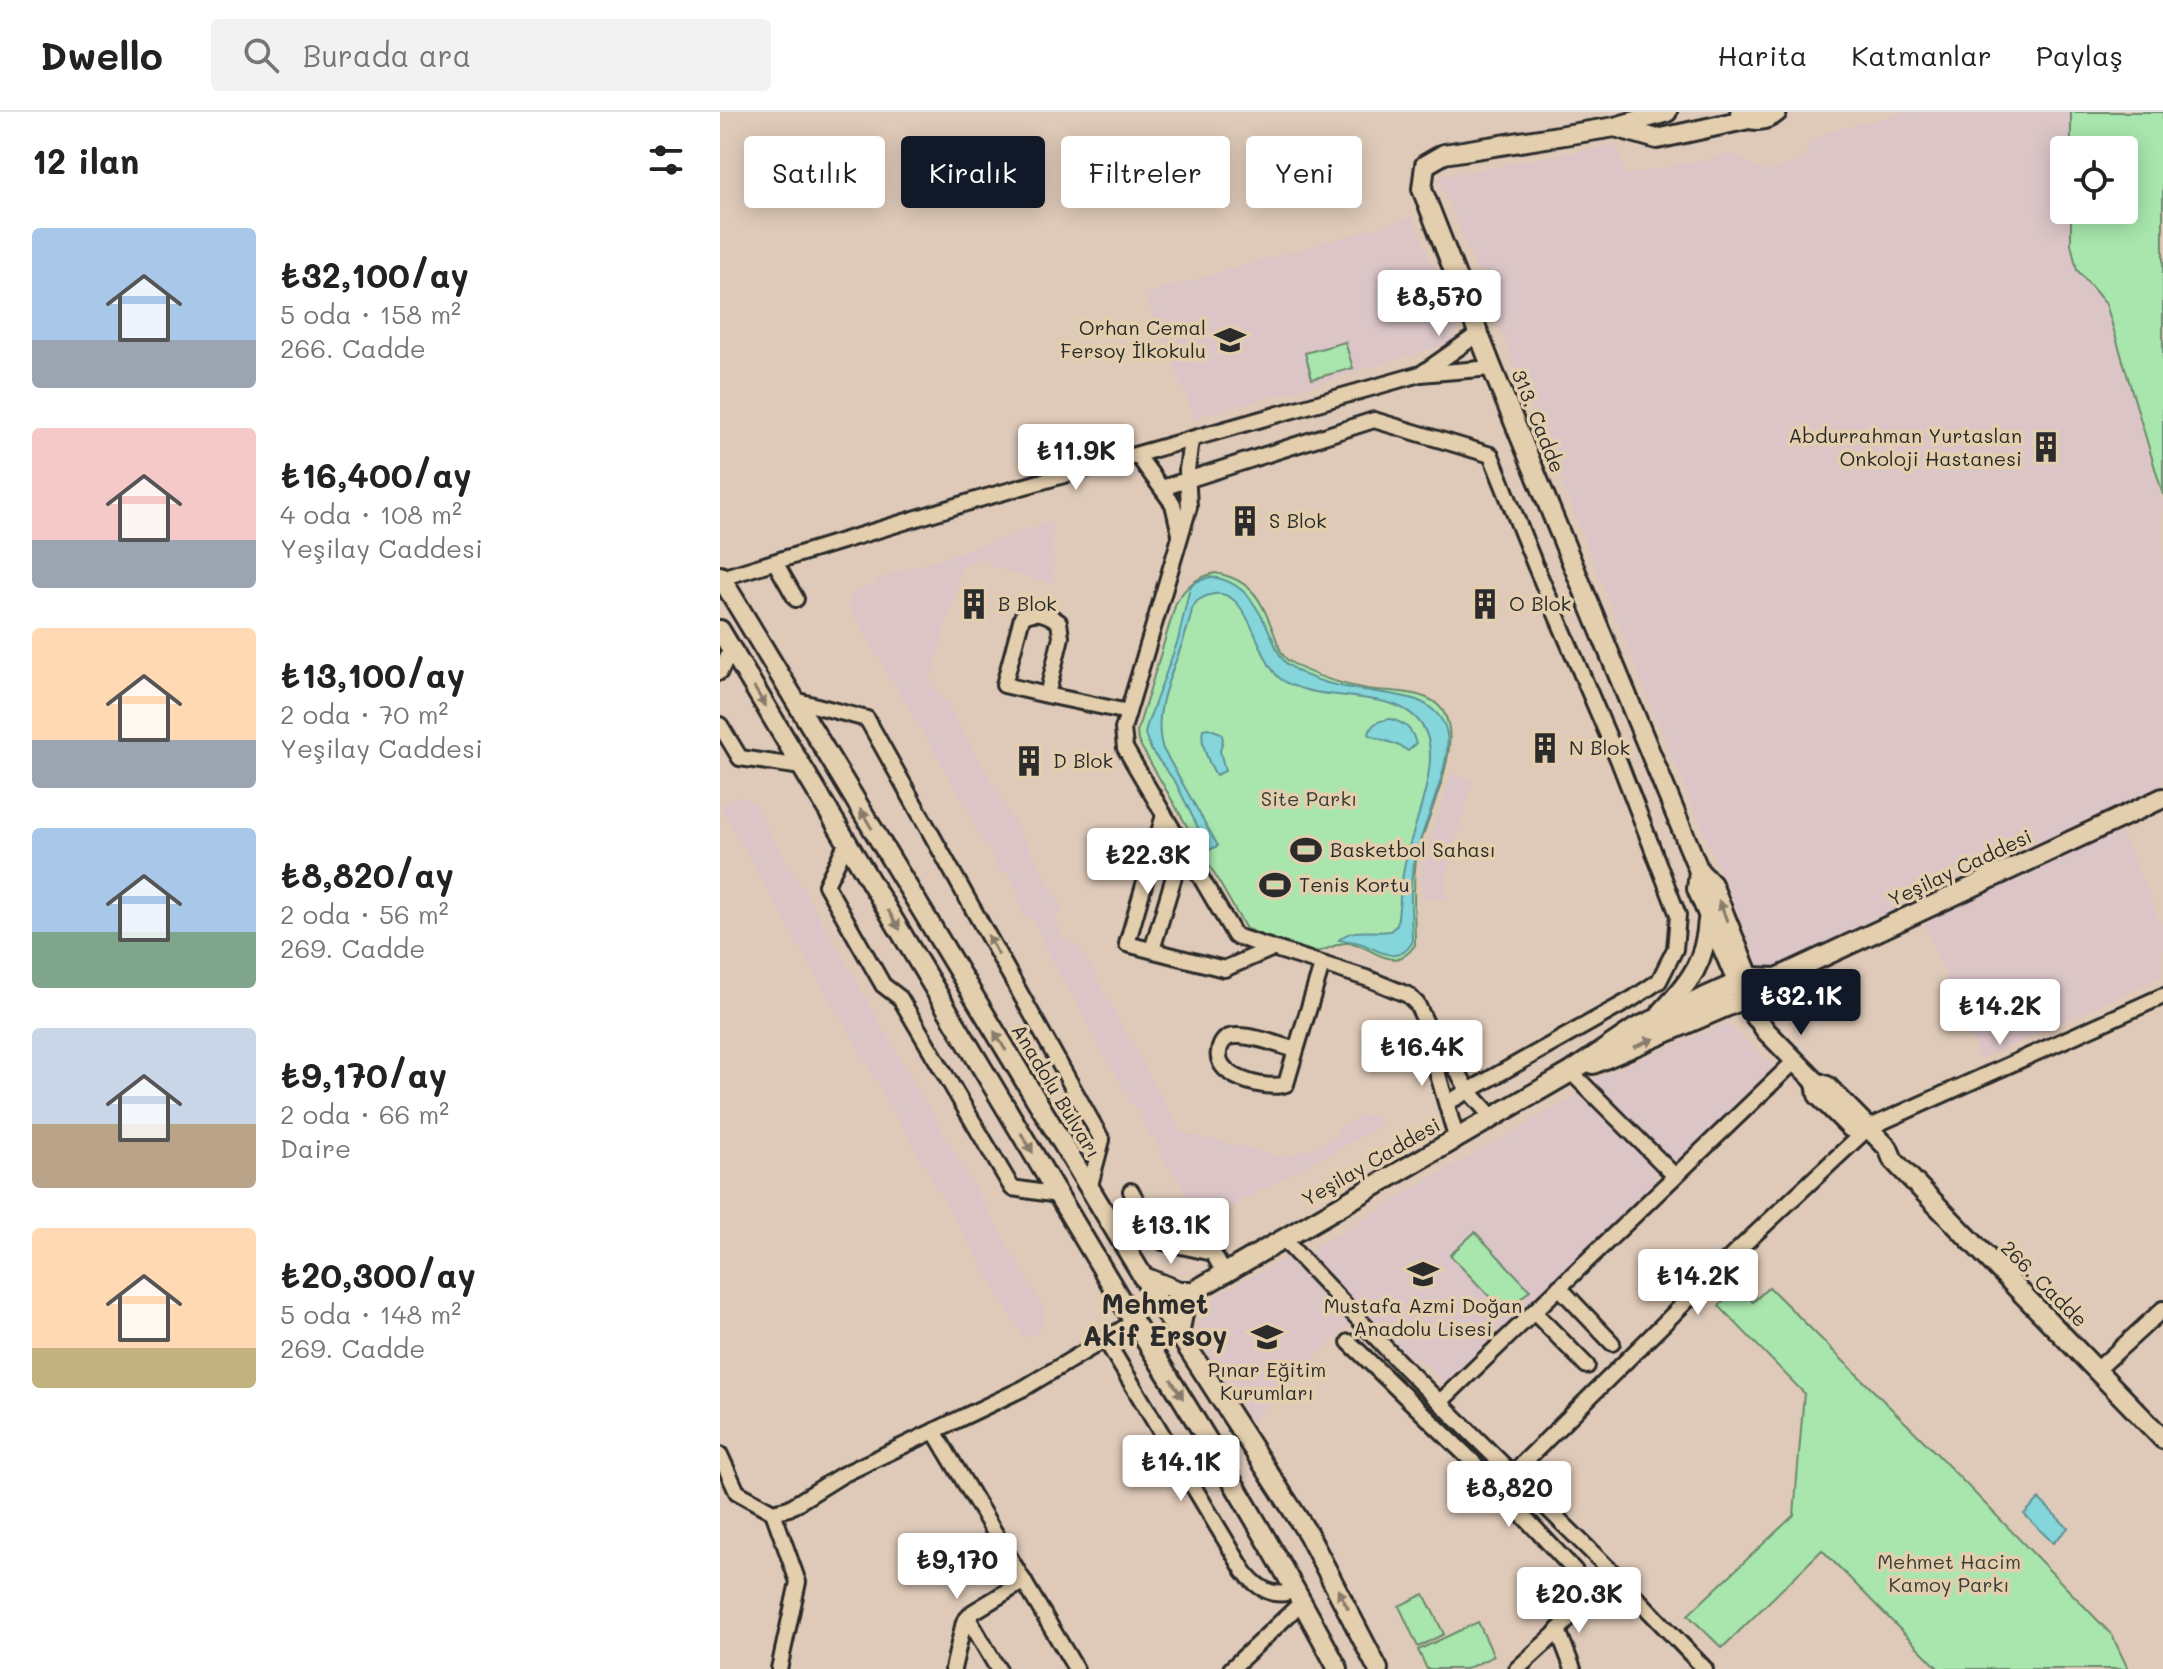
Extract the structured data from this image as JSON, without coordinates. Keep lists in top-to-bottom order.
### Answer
{
  "streets": {
    "main road": [
      "313. Cadde",
      "Yeşilay Caddesi",
      "Anadolu Bulvarı",
      "266. Cadde"
    ]
  },
  "crossings": [
    ["313. Cadde", "Yeşilay Caddesi"],
    ["313. Cadde", "266. Cadde"],
    ["Yeşilay Caddesi", "266. Cadde"]
  ],
  "districts": ["Mehmet Akif Ersoy"],
  "parks": ["Site Parkı", "Mehmet Hacim Kamoy Parkı"],
  "places": {
    "school or university": ["Orhan Cemal Fersoy İlkokulu", "Mustafa Azmi Doğan Anadolu Lisesi", "Pınar Eğitim Kurumları"],
    "building": [
      "Abdurrahman Yurtaslan Onkoloji Hastanesi",
      "S Blok",
      "B Blok",
      "O Blok",
      "N Blok",
      "D Blok"
    ],
    "sports": ["Basketbol Sahası", "Tenis Kortu"]
  },
  "page": {
    "header": "Dwello",
    "search": "Burada ara",
    "nav": ["Harita", "Katmanlar", "Paylaş"],
    "heading": "12 ilan",
    "chip": [
      "Satılık",
      "Kiralık",
      "Filtreler",
      "Yeni"
    ],
    "list": [
      {
        "name": "₺32,100/ay",
        "note": "5 oda · 158 m² · 266. Cadde"
      },
      {
        "name": "₺16,400/ay",
        "note": "4 oda · 108 m² · Yeşilay Caddesi"
      },
      {
        "name": "₺13,100/ay",
        "note": "2 oda · 70 m² · Yeşilay Caddesi"
      },
      {
        "name": "₺8,820/ay",
        "note": "2 oda · 56 m² · 269. Cadde"
      },
      {
        "name": "₺9,170/ay",
        "note": "2 oda · 66 m² · Daire"
      },
      {
        "name": "₺20,300/ay",
        "note": "5 oda · 148 m² · 269. Cadde"
      }
    ],
    "price": [
      "₺8,570",
      "₺11.9K",
      "₺22.3K",
      "₺32.1K",
      "₺14.2K",
      "₺16.4K",
      "₺13.1K",
      "₺14.2K",
      "₺14.1K",
      "₺8,820",
      "₺9,170",
      "₺20.3K"
    ]
  }
}
